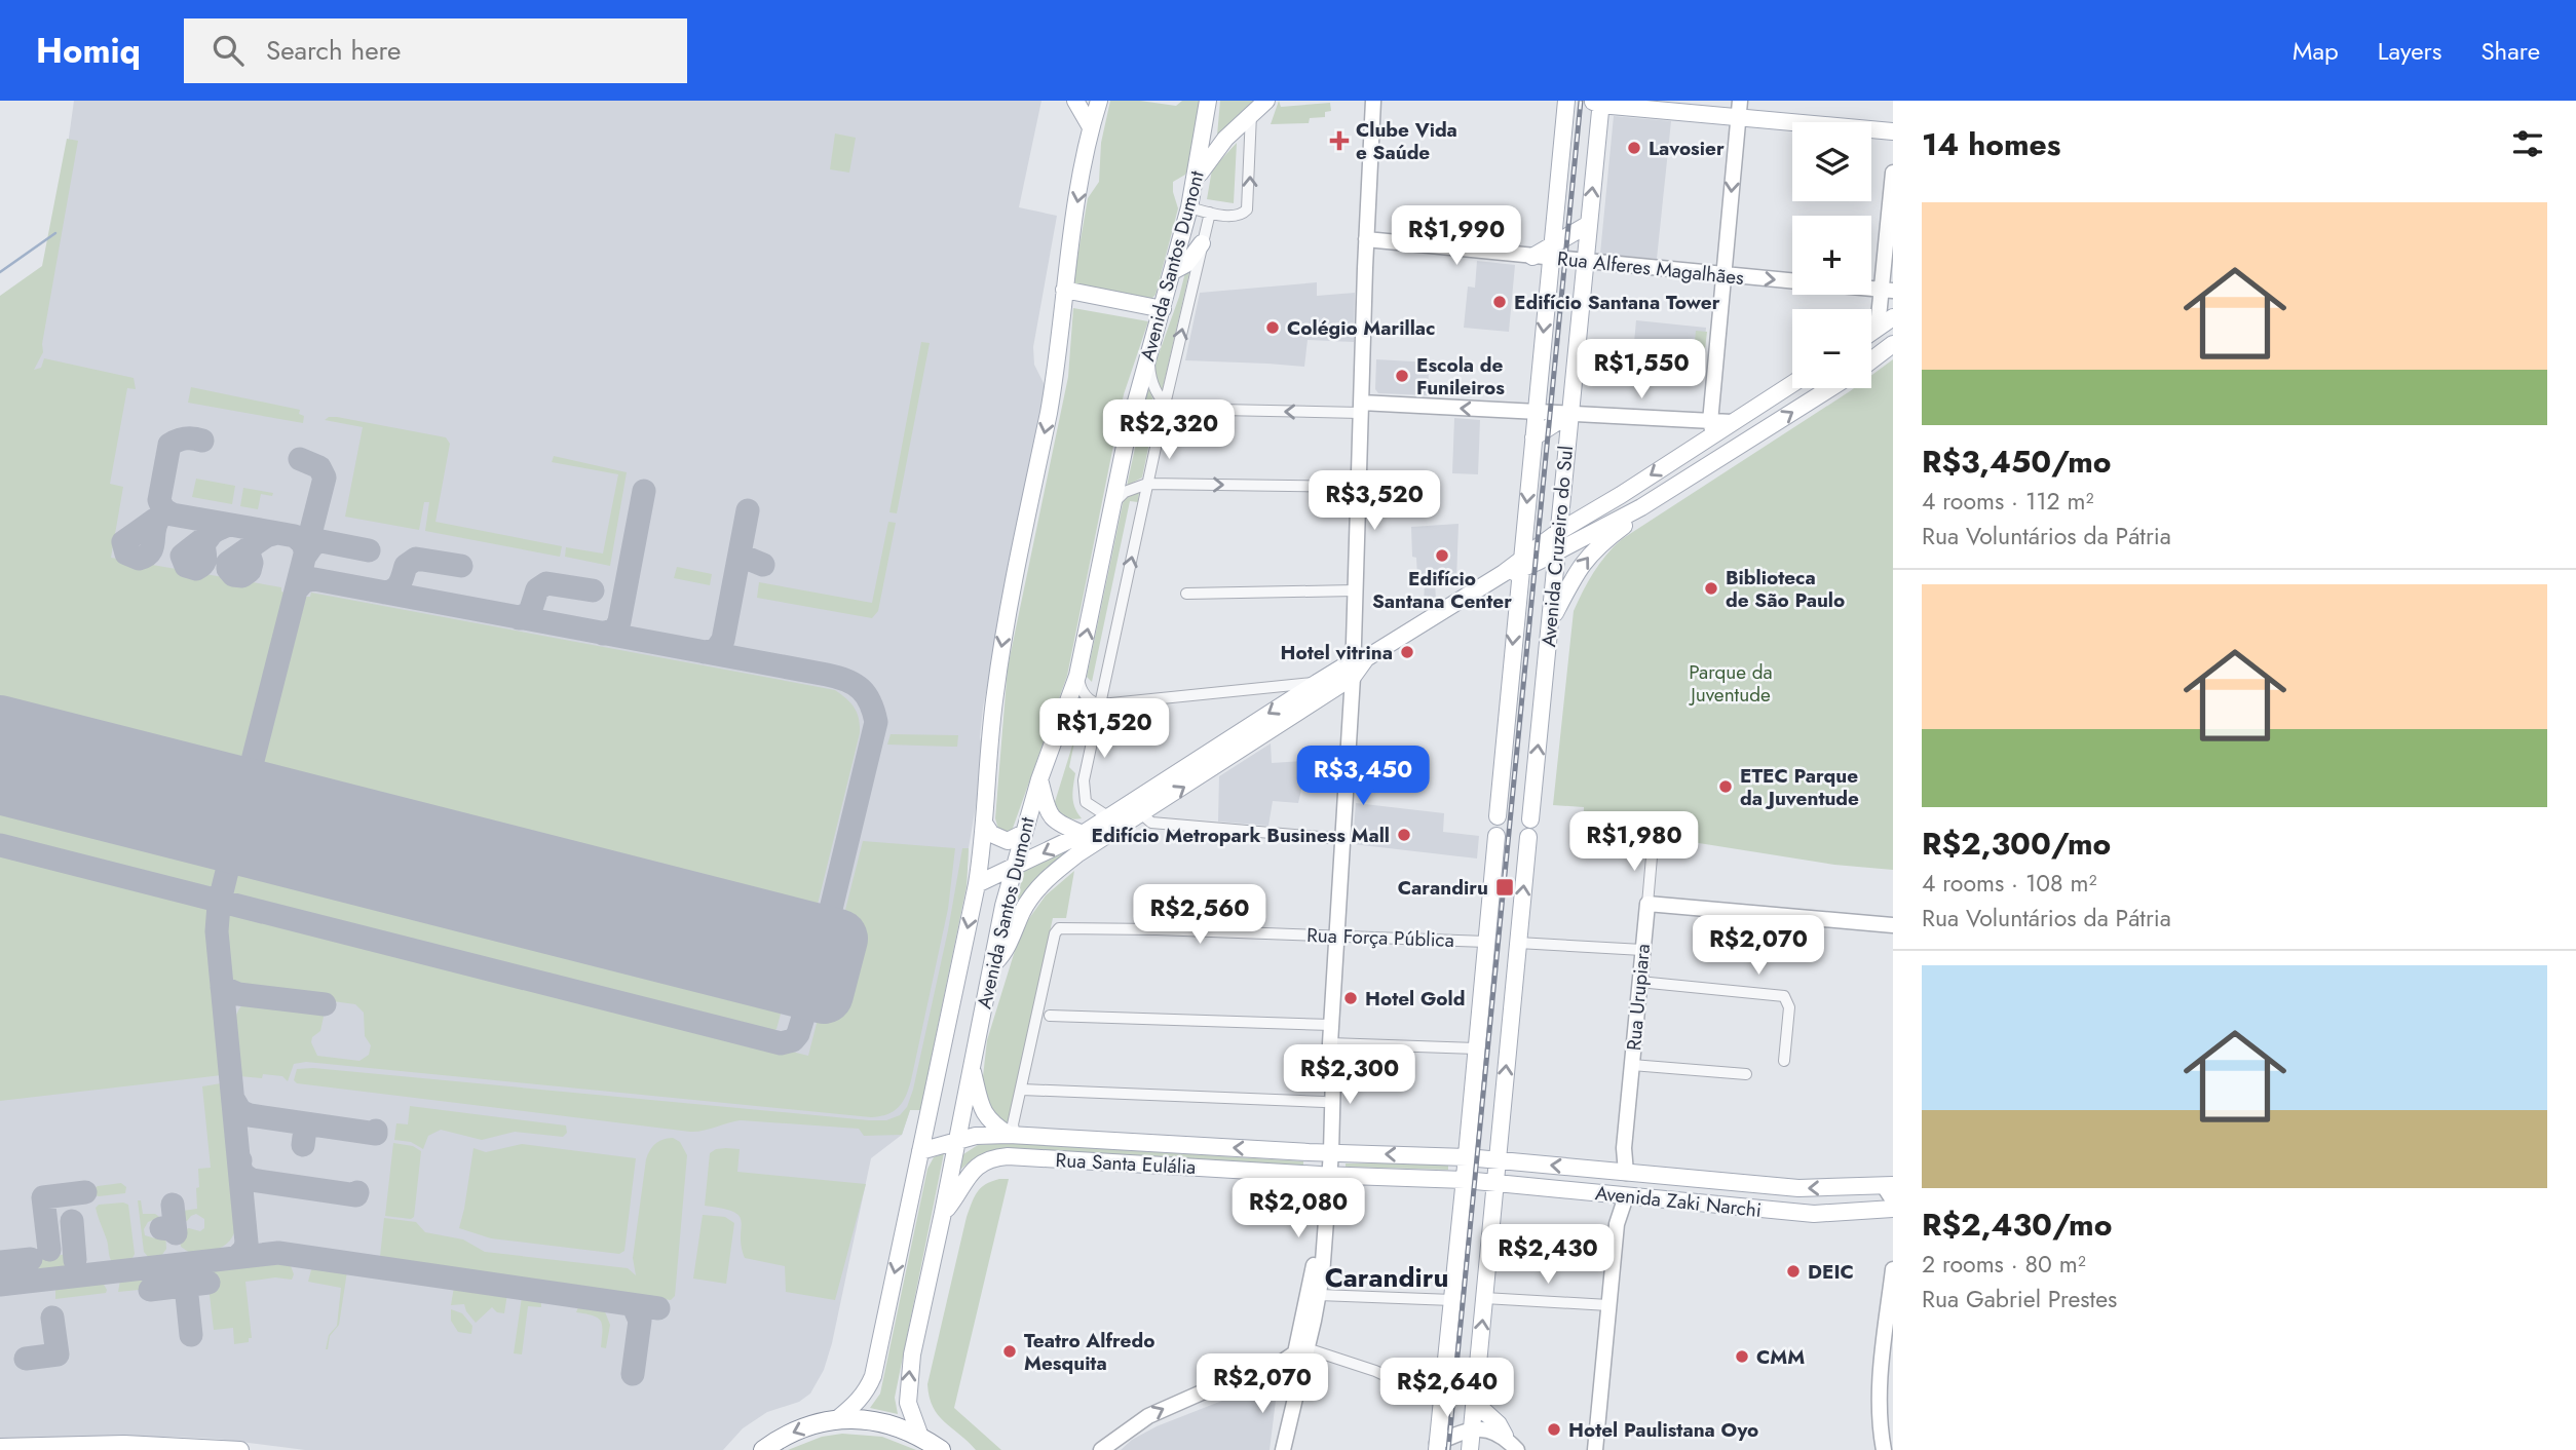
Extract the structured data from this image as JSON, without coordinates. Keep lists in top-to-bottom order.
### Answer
{
  "streets": {
    "main road": [
      "Avenida Santos Dumont",
      "Avenida Cruzeiro do Sul",
      "Rua Santa Eulália",
      "Avenida Zaki Narchi"
    ],
    "street": ["Rua Alferes Magalhães", "Rua Força Pública", "Rua Urupiara"]
  },
  "crossings": [
    ["Avenida Santos Dumont", "Rua Santa Eulália"],
    ["Rua Alferes Magalhães", "Avenida Cruzeiro do Sul"],
    ["Rua Urupiara", "Avenida Zaki Narchi"],
    ["Rua Santa Eulália", "Avenida Zaki Narchi"]
  ],
  "districts": ["Carandiru"],
  "parks": ["Parque da Juventude"],
  "places": {
    "health": ["Clube Vida e Saúde"],
    "other": [
      "Lavosier",
      "Edifício Santana Tower",
      "Colégio Marillac",
      "Escola de Funileiros",
      "Edifício Santana Center",
      "Biblioteca de São Paulo",
      "Hotel vitrina",
      "ETEC Parque da Juventude",
      "Edifício Metropark Business Mall",
      "Hotel Gold",
      "DEIC",
      "Teatro Alfredo Mesquita",
      "CMM",
      "Hotel Paulistana Oyo"
    ],
    "transit": ["Carandiru"]
  },
  "page": {
    "header": "Homiq",
    "search": "Search here",
    "nav": ["Map", "Layers", "Share"],
    "heading": "14 homes",
    "map_buttons": ["+", "−"],
    "list": [
      {
        "name": "R$3,450/mo",
        "note": "4 rooms · 112 m² · Rua Voluntários da Pátria"
      },
      {
        "name": "R$2,300/mo",
        "note": "4 rooms · 108 m² · Rua Voluntários da Pátria"
      },
      {
        "name": "R$2,430/mo",
        "note": "2 rooms · 80 m² · Rua Gabriel Prestes"
      }
    ],
    "price": [
      "R$1,990",
      "R$1,550",
      "R$2,320",
      "R$3,520",
      "R$1,520",
      "R$3,450",
      "R$1,980",
      "R$2,560",
      "R$2,070",
      "R$2,300",
      "R$2,080",
      "R$2,430",
      "R$2,070",
      "R$2,640"
    ]
  }
}
